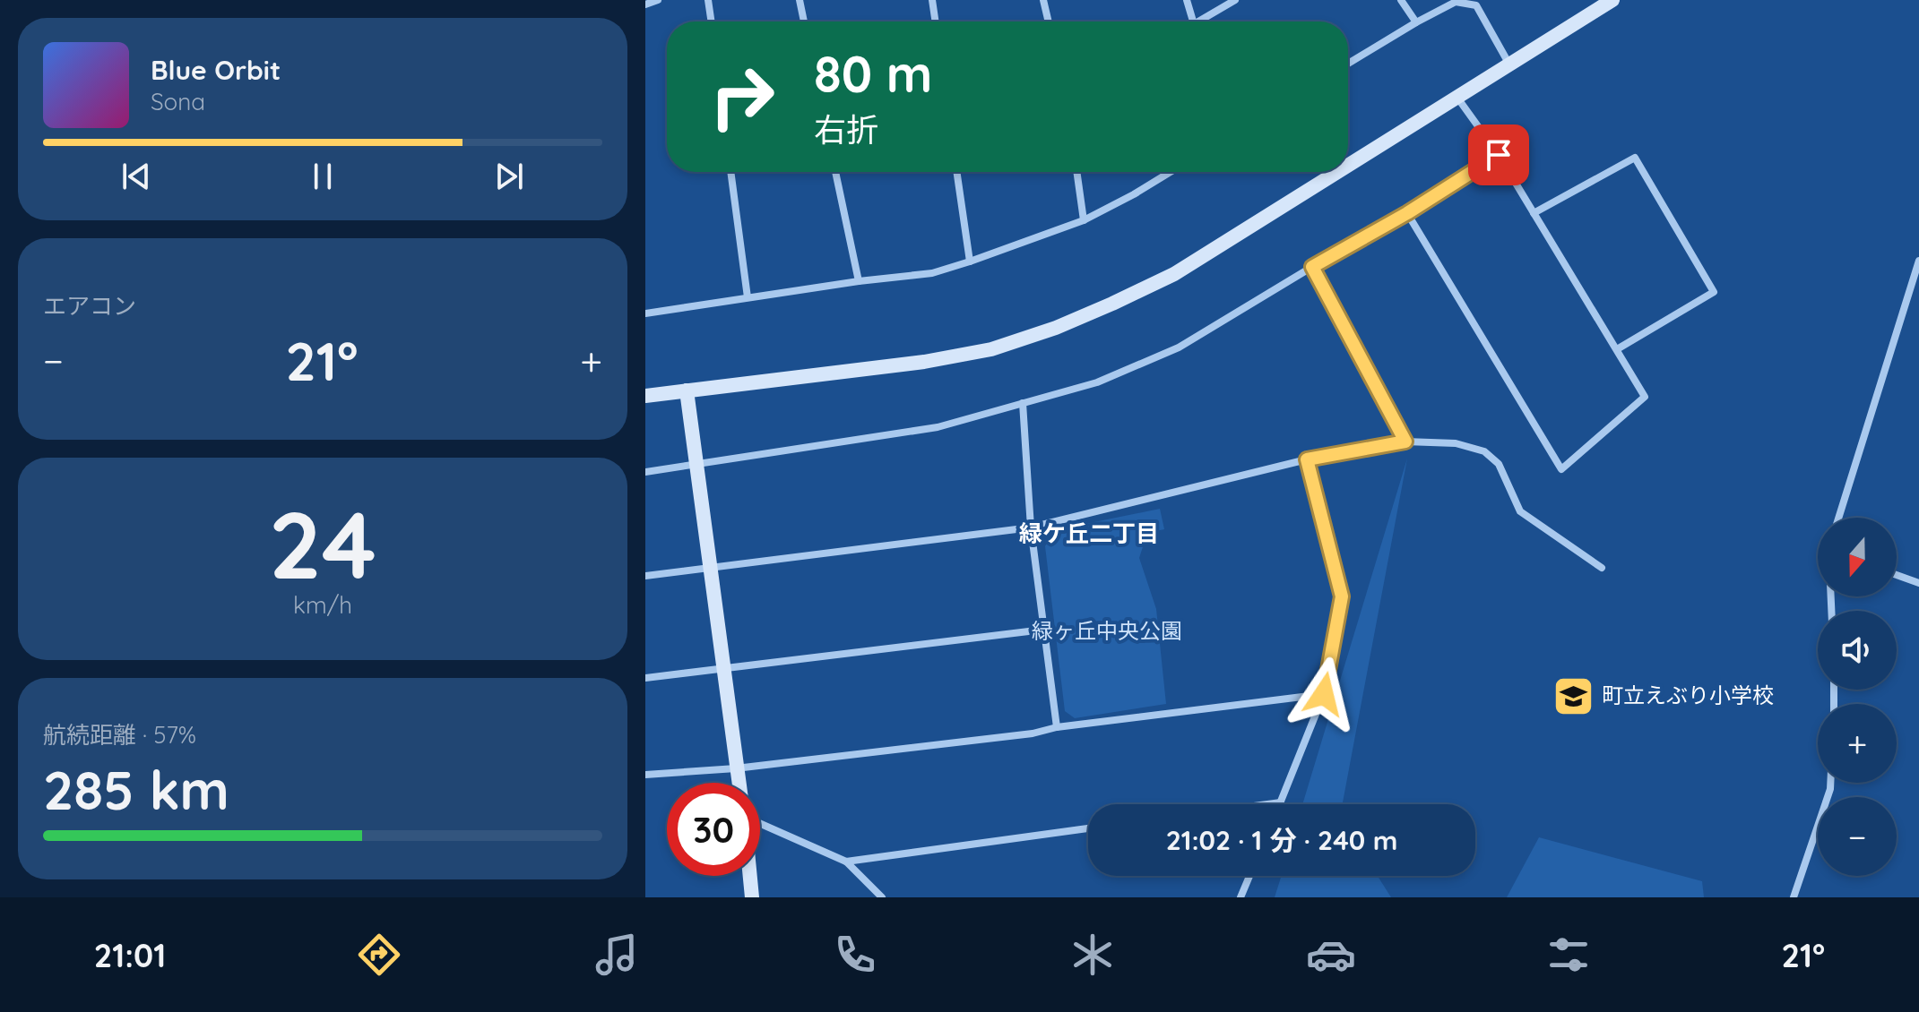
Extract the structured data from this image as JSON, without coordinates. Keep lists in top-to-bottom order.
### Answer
{
  "districts": ["緑ケ丘二丁目"],
  "parks": ["緑ヶ丘中央公園"],
  "places": {
    "school or university": ["町立えぶり小学校"]
  },
  "north": "bottom",
  "page": {
    "turn": ["80 m", "右折"],
    "song": ["Blue Orbit", "Sona"],
    "tile": [
      "エアコン",
      ["24", "km/h"],
      ["航続距離 · 57%", "285 km"]
    ],
    "heat": ["−", "21°", "+"],
    "map_buttons": ["+", "−"],
    "limit": "30",
    "trip": "21:02 · 1 分 · 240 m",
    "tabs": ["21:01", "21°"]
  }
}
